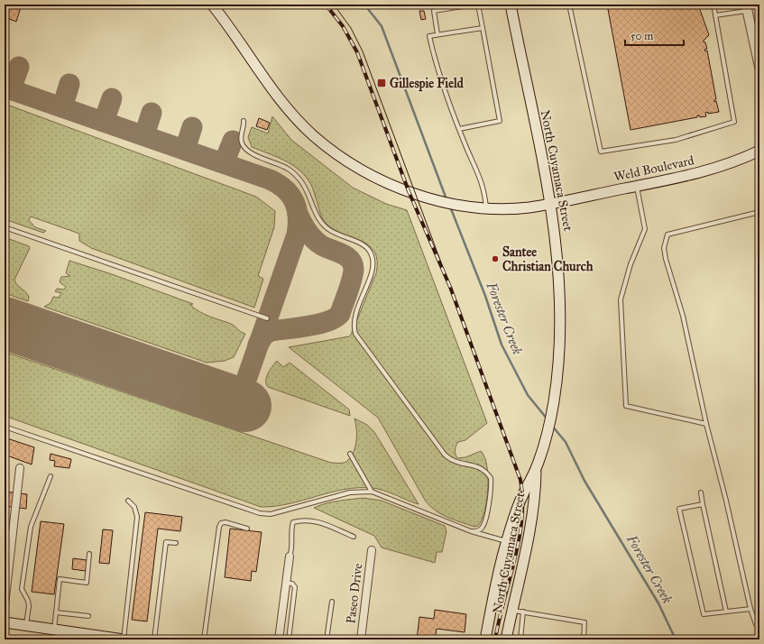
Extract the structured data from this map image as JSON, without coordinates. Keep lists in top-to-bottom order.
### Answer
{
  "streets": {
    "main road": ["Weld Boulevard", "North Cuyamaca Street"],
    "street": ["Paseo Drive"]
  },
  "crossings": [
    ["Weld Boulevard", "North Cuyamaca Street"]
  ],
  "water": ["Forester Creek"],
  "places": {
    "transit": ["Gillespie Field"],
    "other": ["Santee Christian Church"]
  },
  "scale_bar": "50 m"
}
